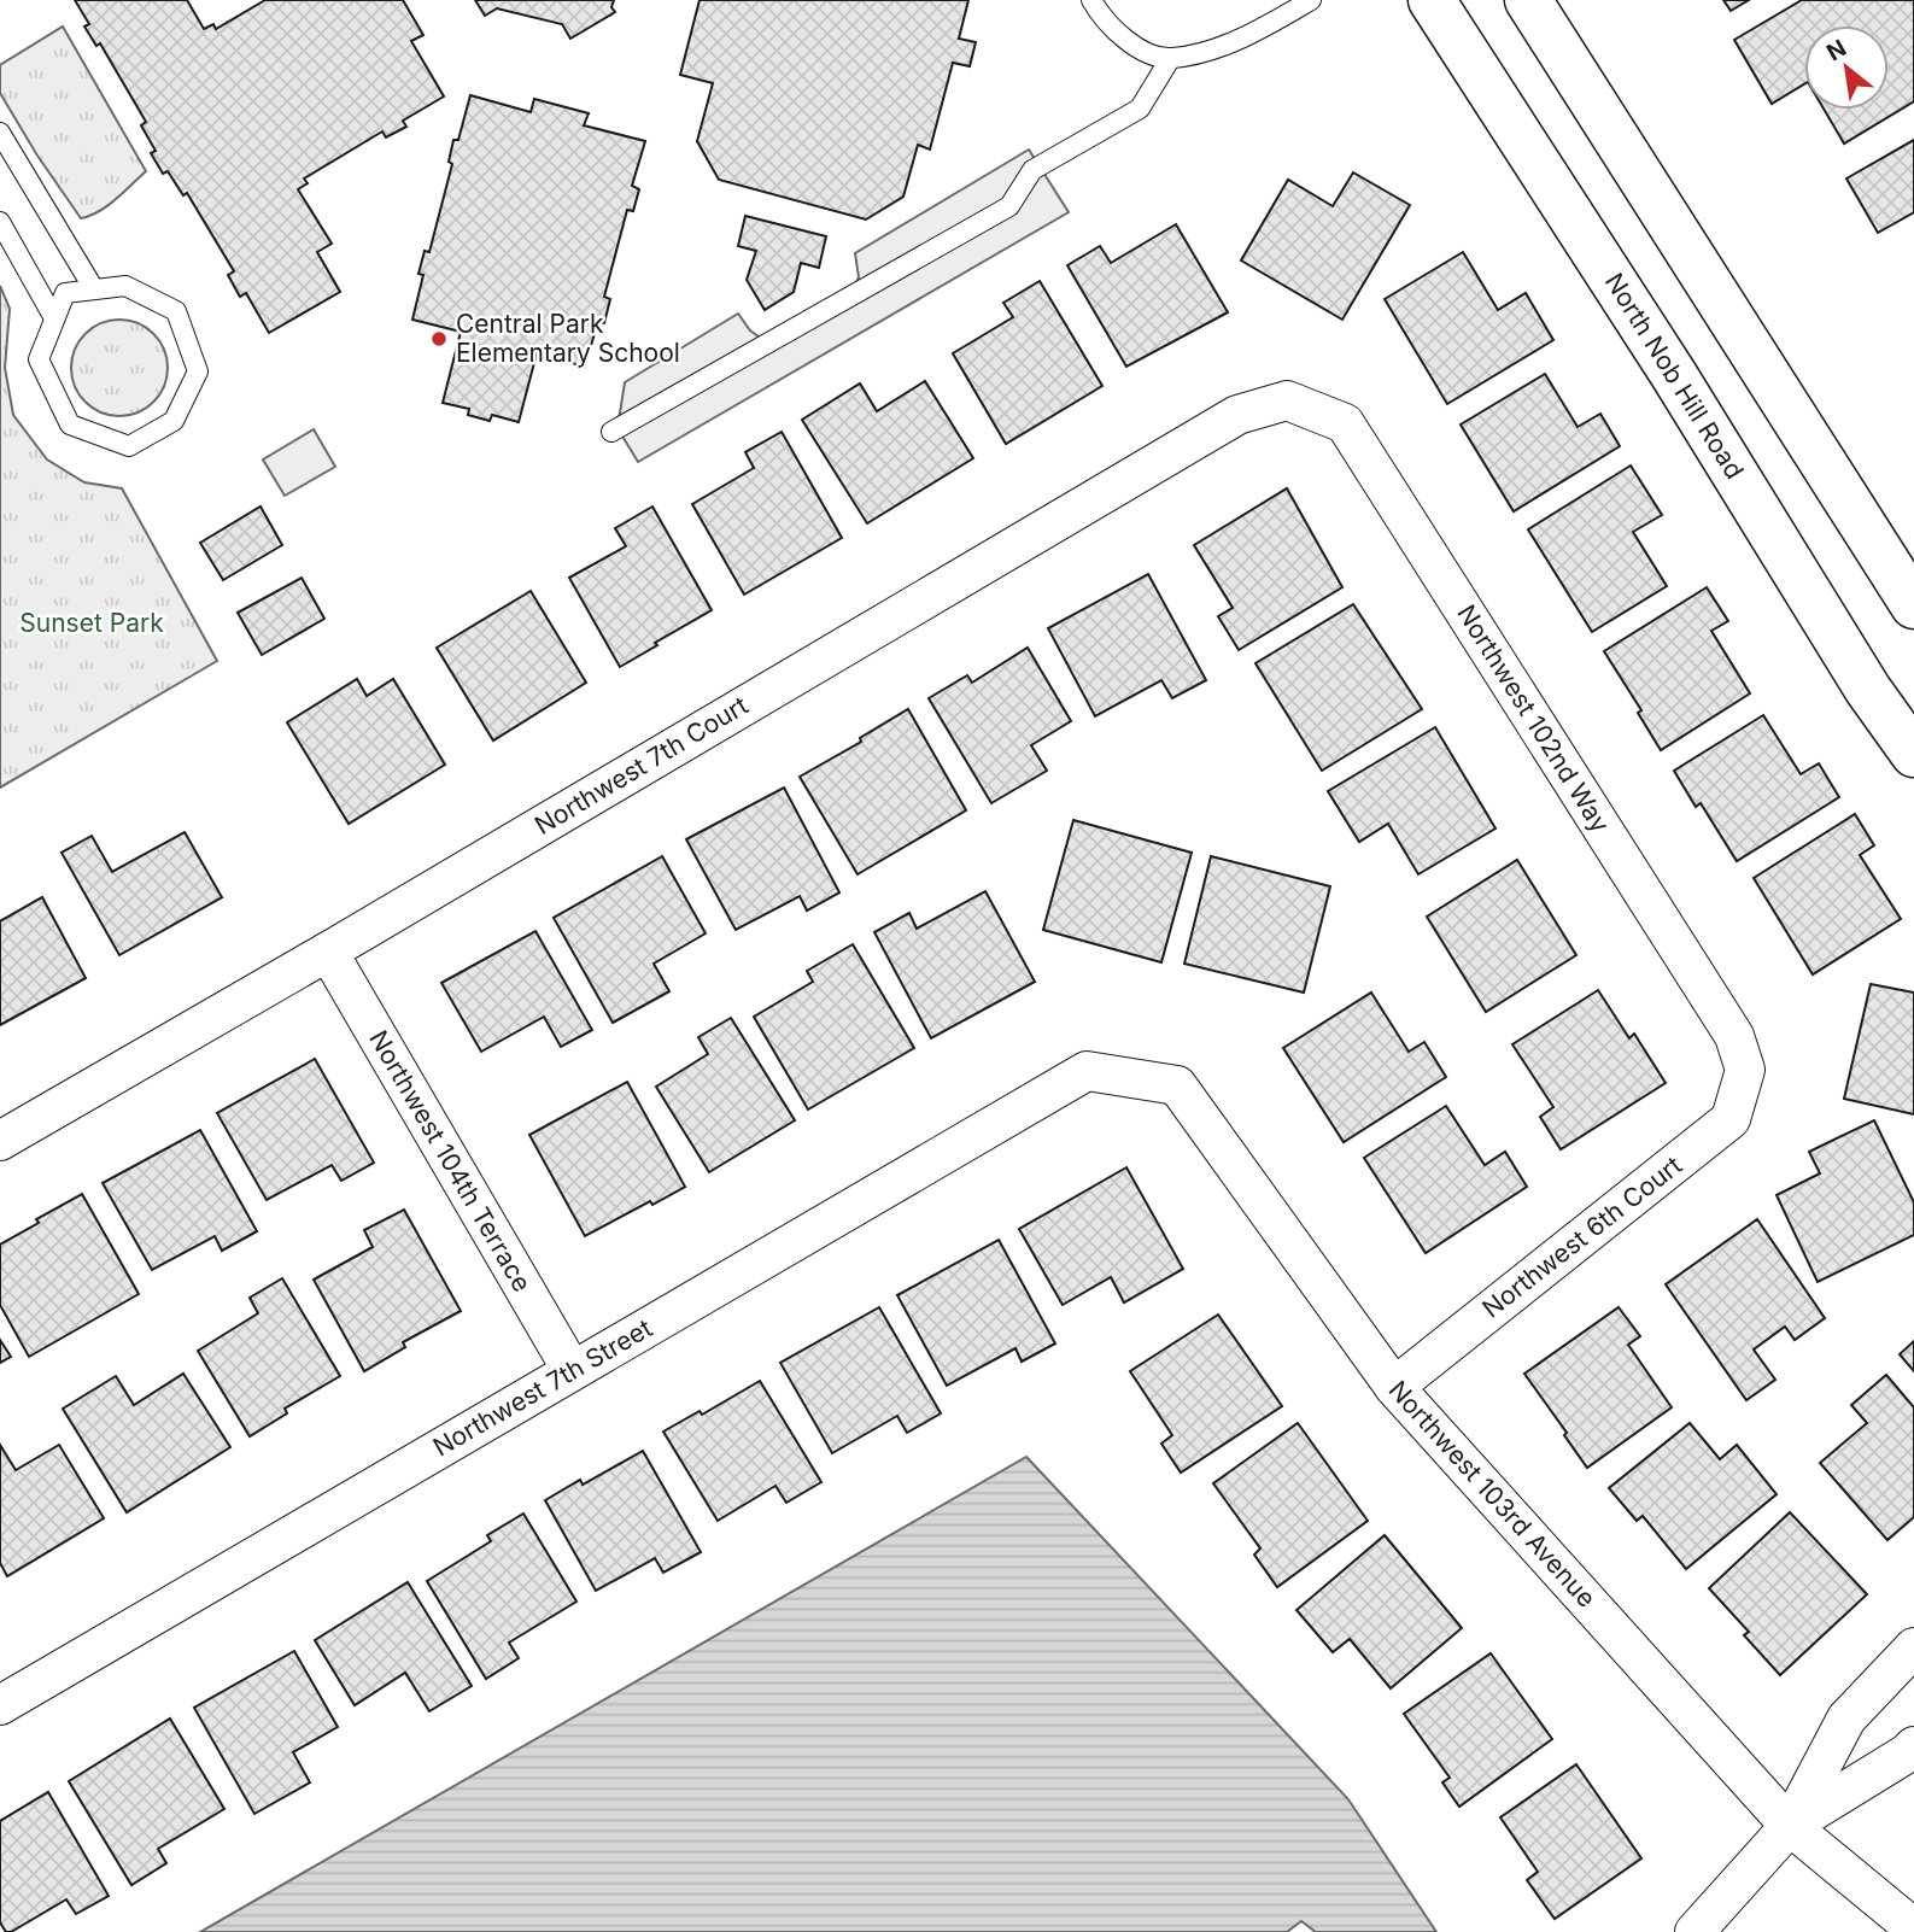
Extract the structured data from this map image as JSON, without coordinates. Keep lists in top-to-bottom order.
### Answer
{
  "streets": {
    "main road": ["North Nob Hill Road"],
    "street": [
      "Northwest 102nd Way",
      "Northwest 7th Court",
      "Northwest 104th Terrace",
      "Northwest 6th Court",
      "Northwest 7th Street",
      "Northwest 103rd Avenue"
    ]
  },
  "crossings": [
    ["Northwest 102nd Way", "Northwest 7th Court"],
    ["Northwest 102nd Way", "Northwest 6th Court"],
    ["Northwest 7th Court", "Northwest 104th Terrace"],
    ["Northwest 104th Terrace", "Northwest 7th Street"],
    ["Northwest 6th Court", "Northwest 103rd Avenue"],
    ["Northwest 7th Street", "Northwest 103rd Avenue"]
  ],
  "parks": ["Sunset Park"],
  "places": ["Central Park Elementary School"],
  "north": "top left"
}
